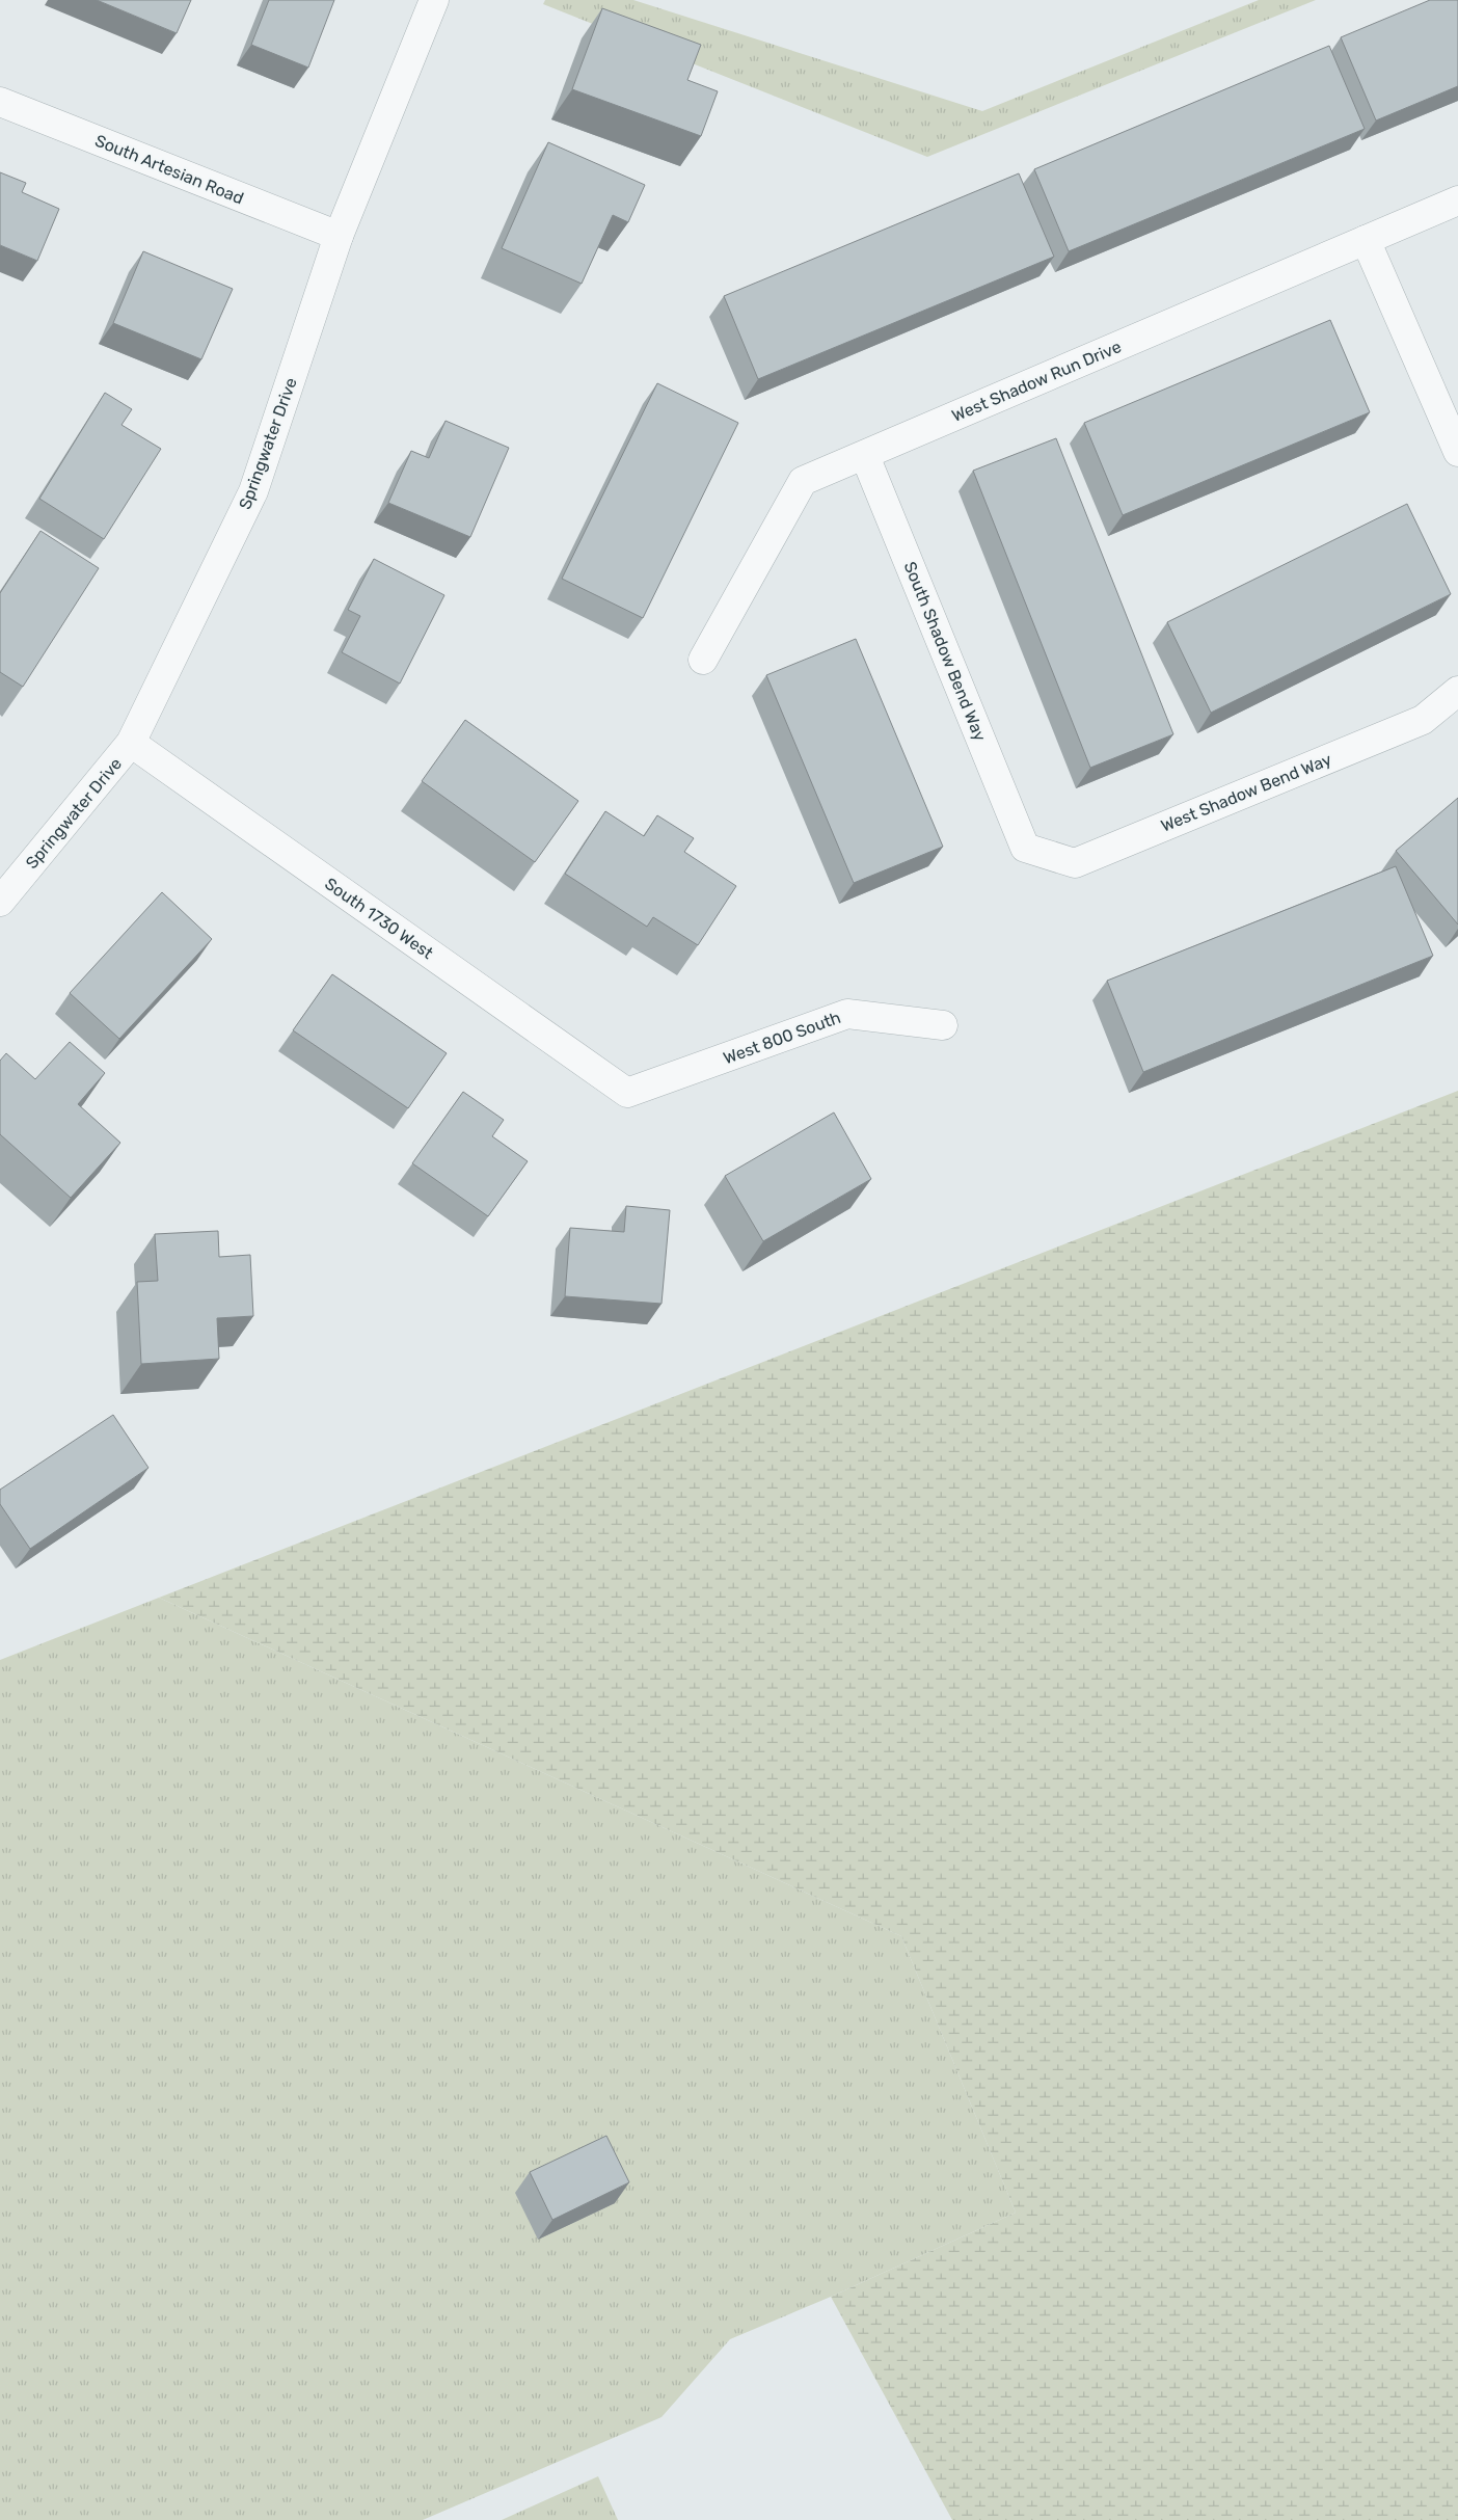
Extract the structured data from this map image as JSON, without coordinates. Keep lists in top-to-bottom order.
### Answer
{
  "streets": {
    "street": [
      "South Artesian Road",
      "West Shadow Run Drive",
      "Springwater Drive",
      "South Shadow Bend Way",
      "West Shadow Bend Way",
      "South 1730 West",
      "West 800 South"
    ]
  },
  "crossings": [
    ["South Artesian Road", "Springwater Drive"],
    ["West Shadow Run Drive", "South Shadow Bend Way"],
    ["Springwater Drive", "South 1730 West"],
    ["South Shadow Bend Way", "West Shadow Bend Way"],
    ["South 1730 West", "West 800 South"]
  ]
}
